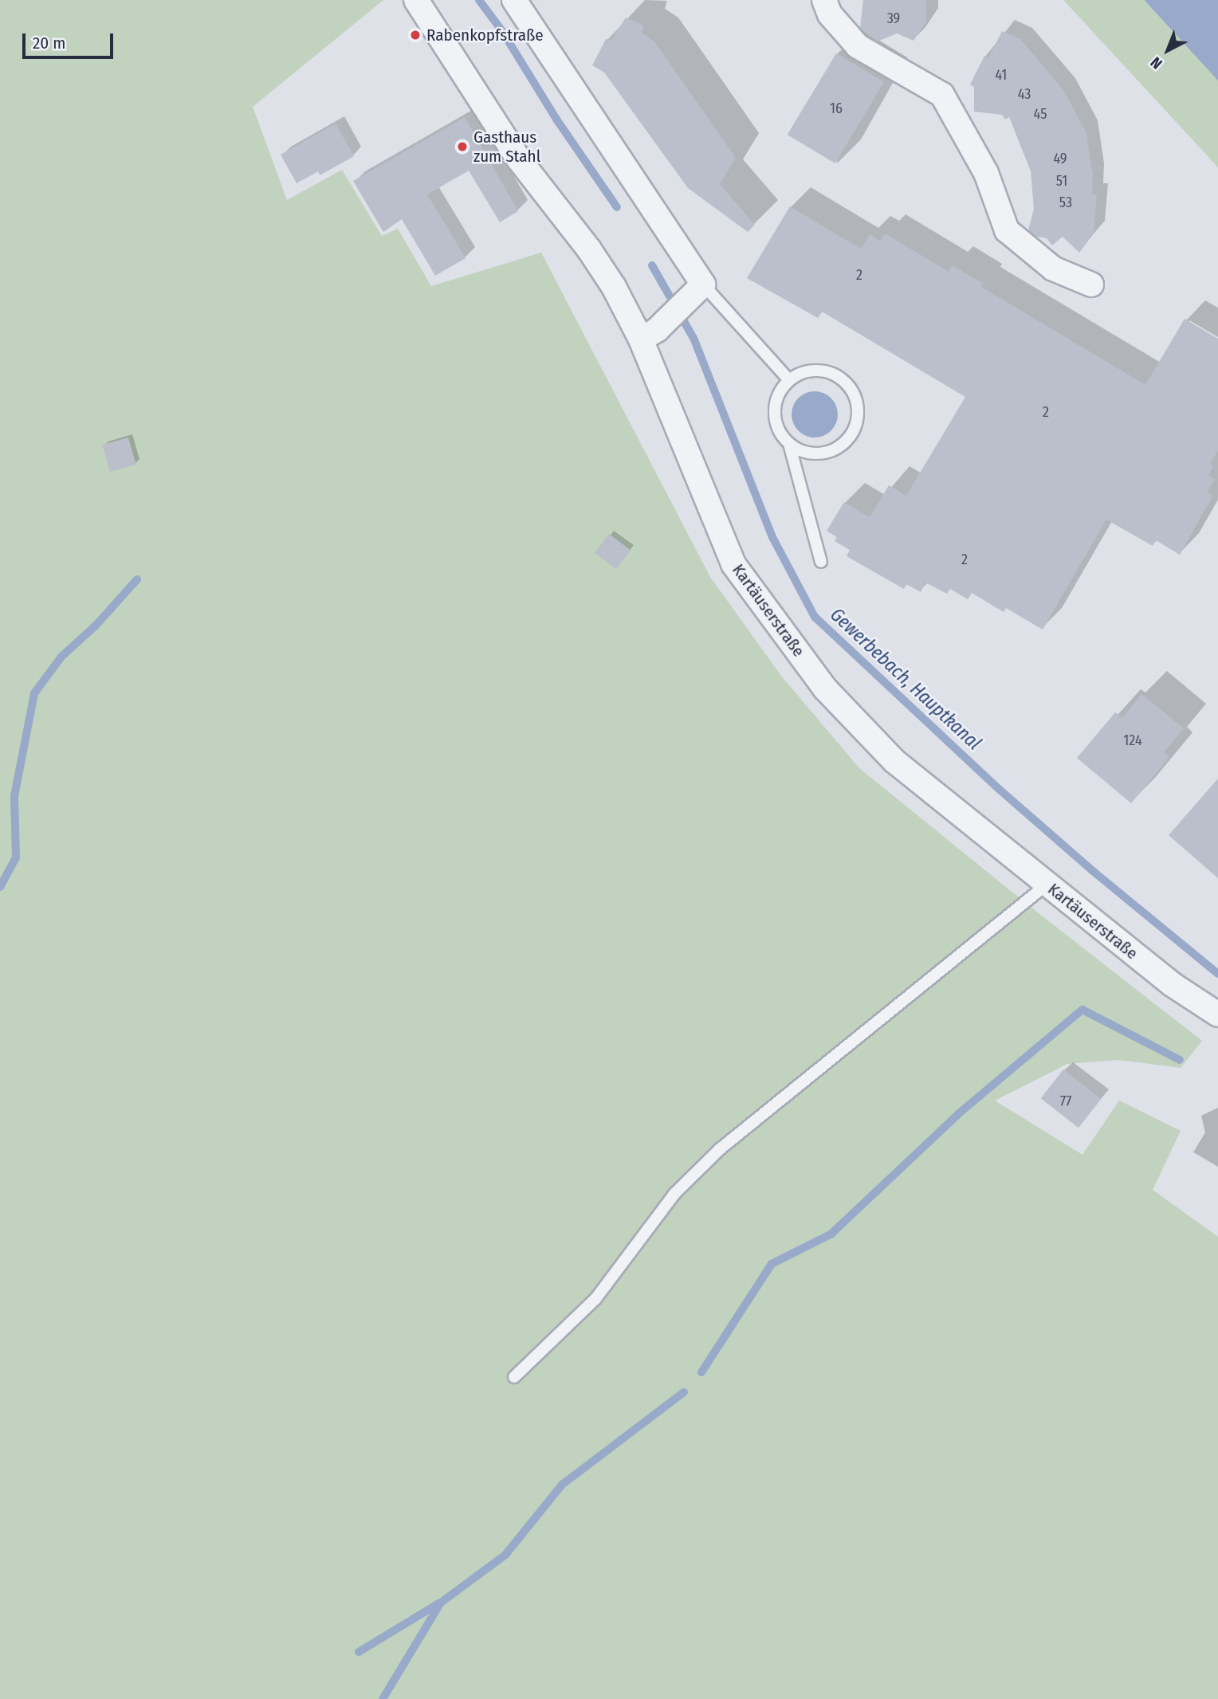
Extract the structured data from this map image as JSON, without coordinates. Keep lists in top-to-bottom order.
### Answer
{
  "streets": {
    "street": ["Kartäuserstraße"]
  },
  "water": ["Gewerbebach, Hauptkanal"],
  "places": ["Rabenkopfstraße", "Gasthaus zum Stahl"],
  "house_numbers": [
    "39",
    "41",
    "43",
    "16",
    "45",
    "49",
    "51",
    "53",
    "2",
    "2",
    "2",
    "124",
    "77"
  ],
  "scale_bar": "20 m",
  "north": "bottom left"
}
